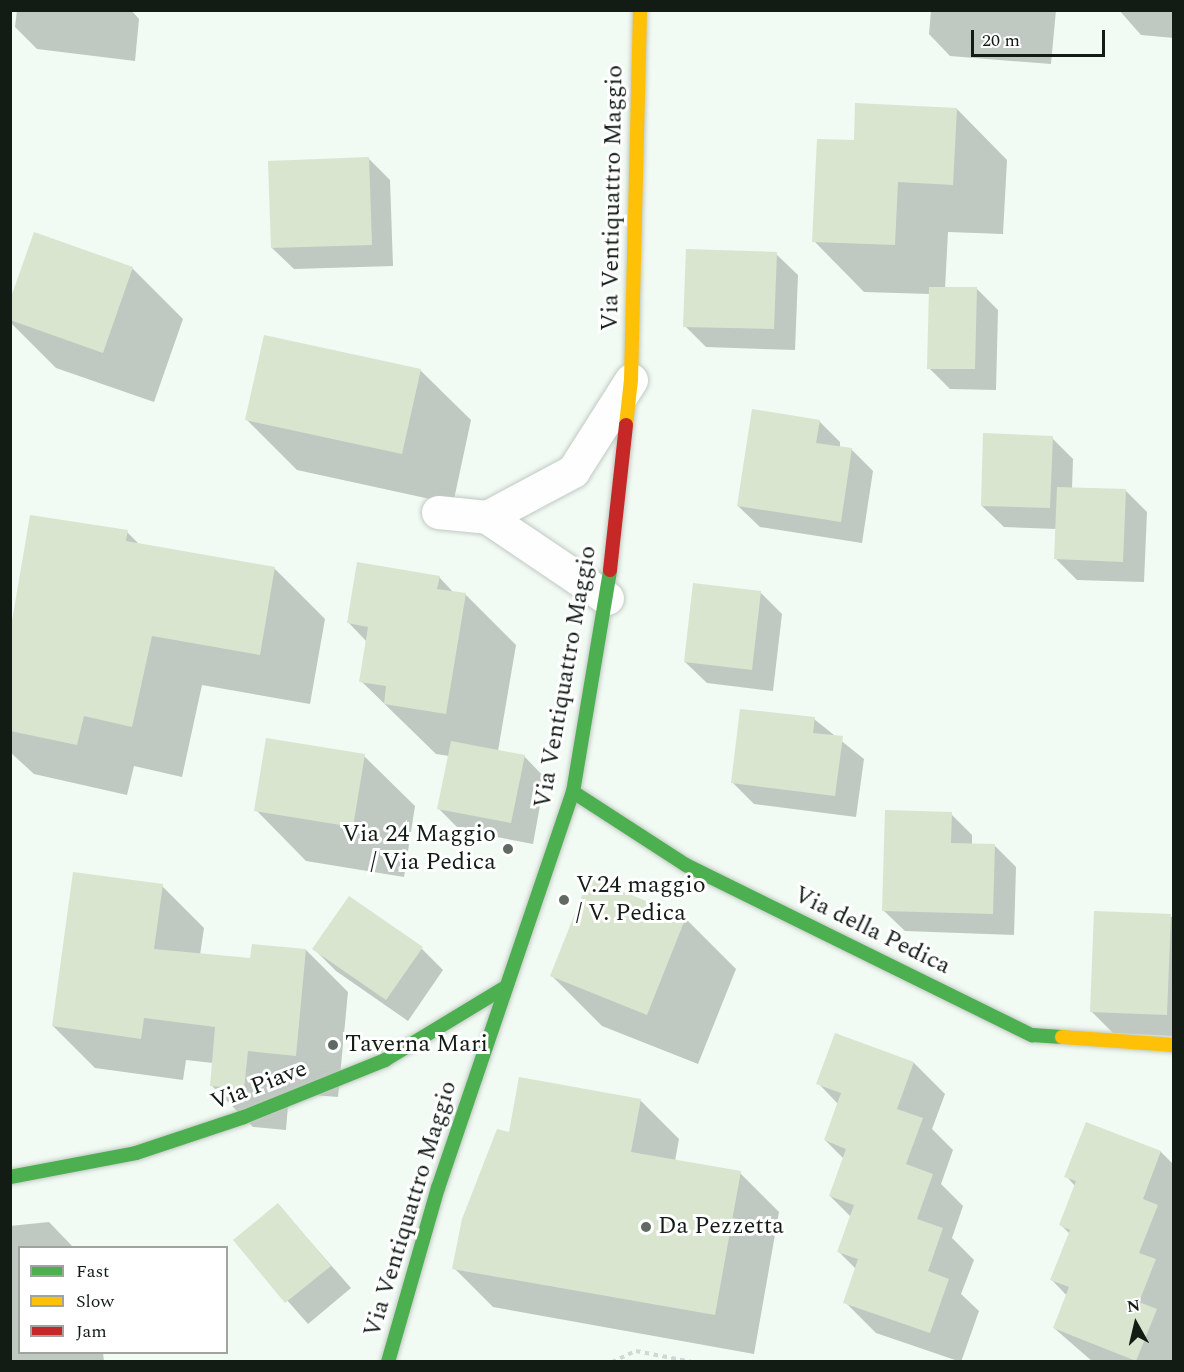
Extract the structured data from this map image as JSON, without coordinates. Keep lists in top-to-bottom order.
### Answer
{
  "streets": {
    "main road": ["Via Ventiquattro Maggio", "Via della Pedica", "Via Piave"]
  },
  "crossings": [
    ["Via Ventiquattro Maggio", "Via della Pedica"],
    ["Via Ventiquattro Maggio", "Via Piave"]
  ],
  "places": [
    "Via 24 Maggio / Via Pedica",
    "V.24 maggio / V. Pedica",
    "Taverna Mari",
    "Da Pezzetta"
  ],
  "legend": ["Fast", "Slow", "Jam"],
  "scale_bar": "20 m",
  "north": "top"
}
